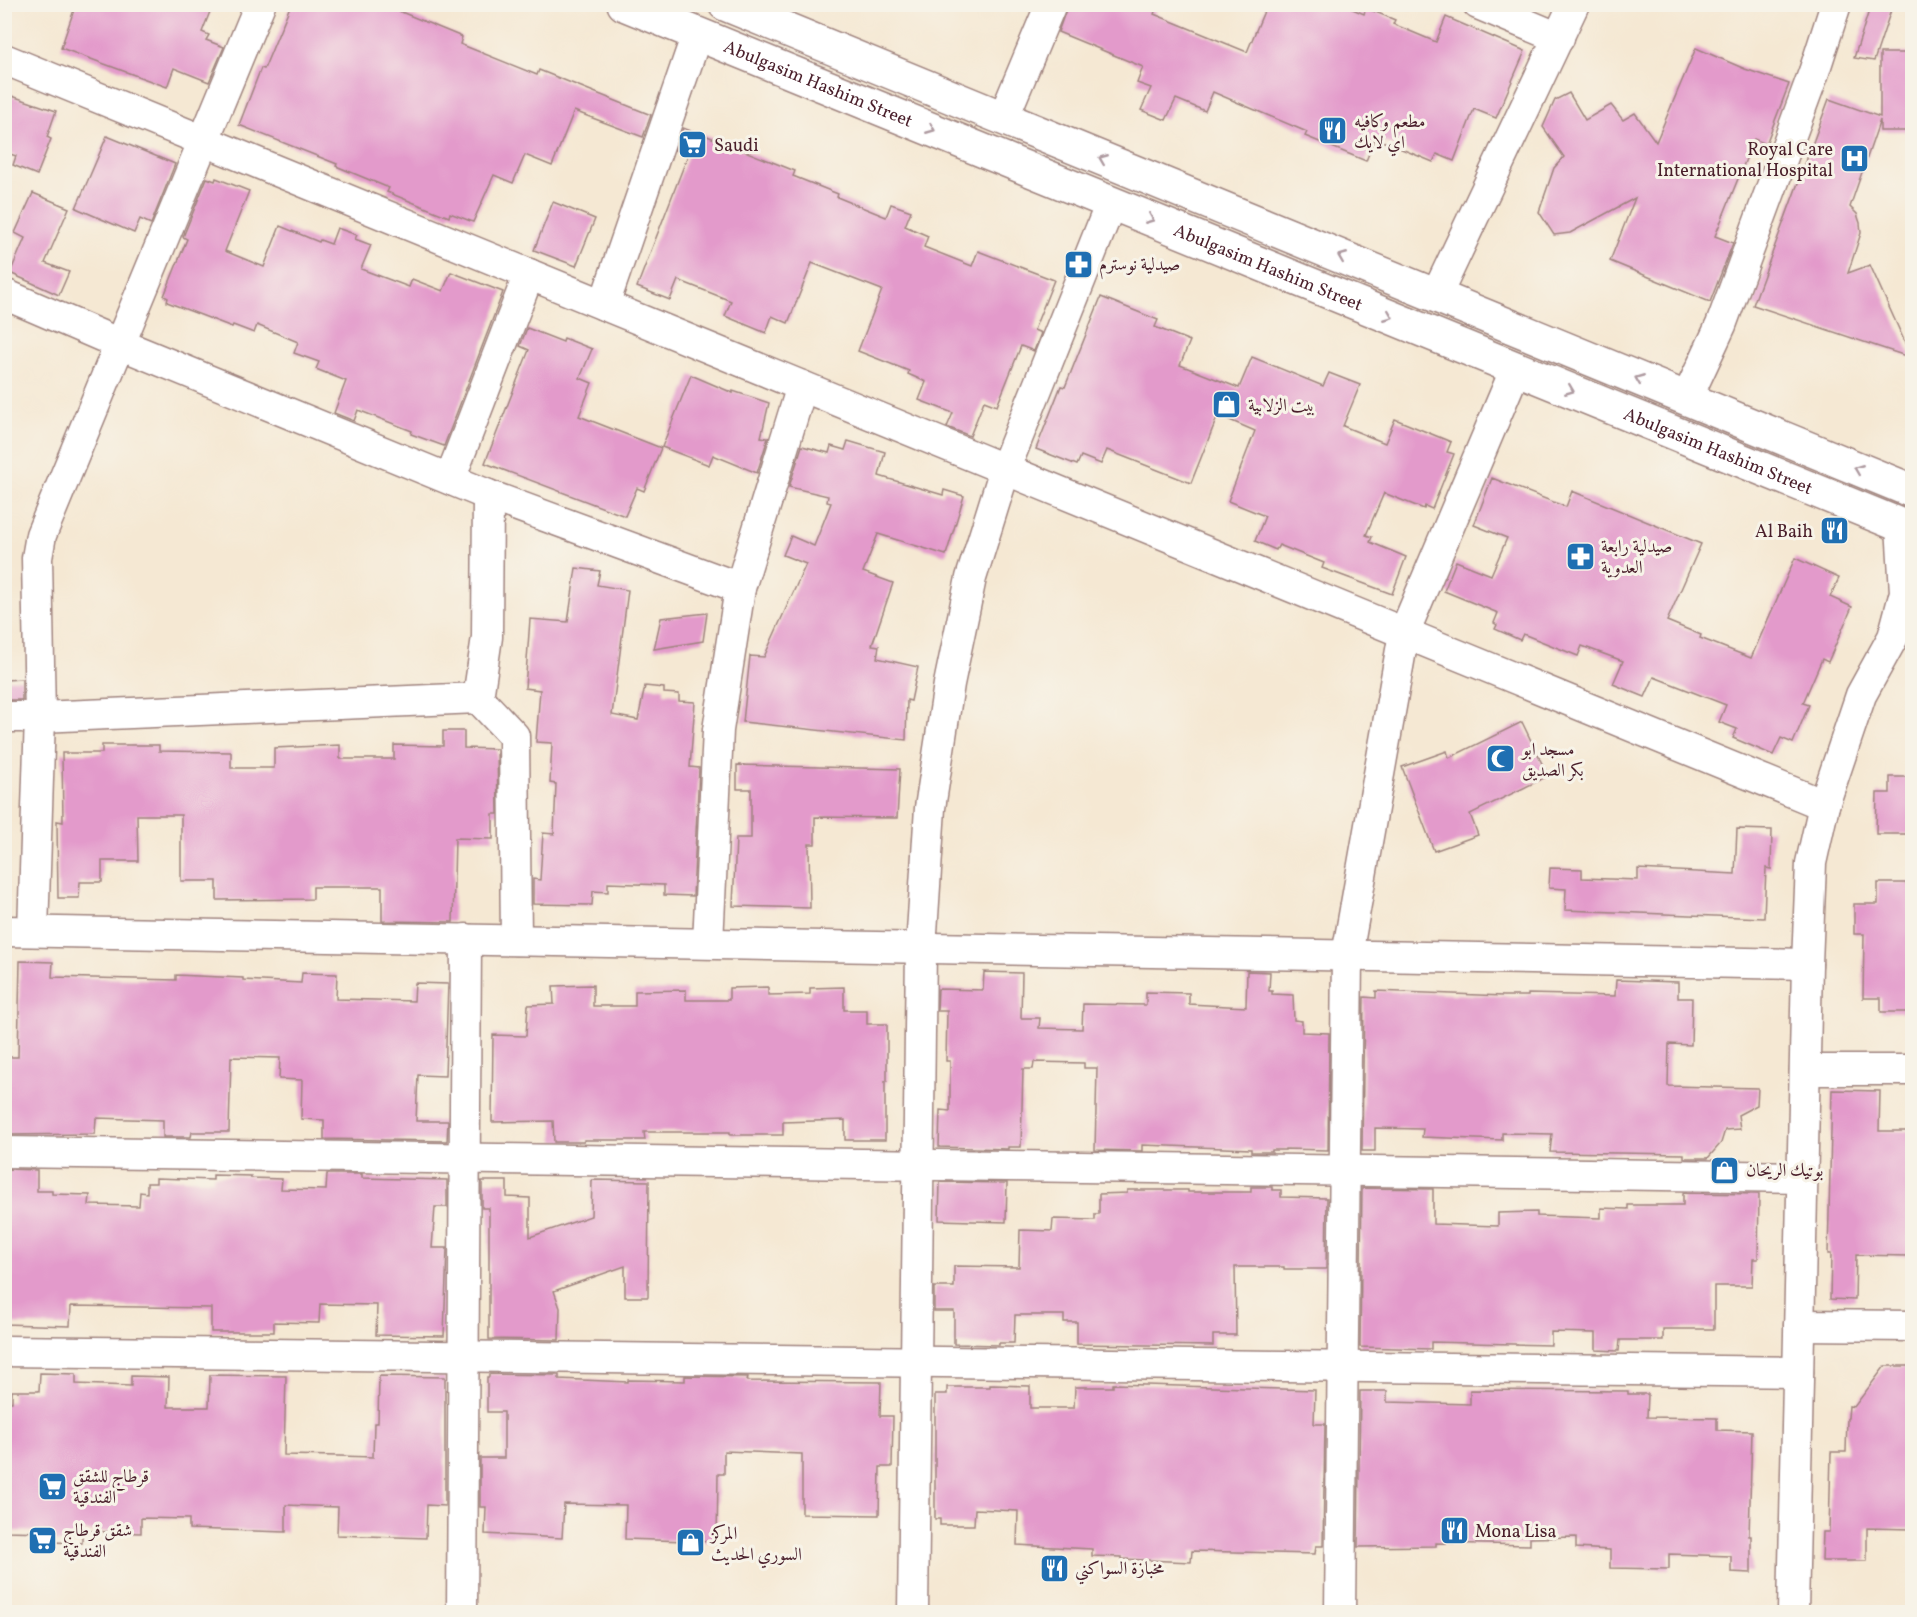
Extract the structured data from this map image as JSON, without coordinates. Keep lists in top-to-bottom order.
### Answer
{
  "streets": {
    "main road": ["Abulgasim Hashim Street"]
  },
  "places": {
    "restaurant": [
      "مطعم وكافيه اي لايك",
      "Al Baih",
      "Mona Lisa",
      "مخبازة السواكني"
    ],
    "supermarket": ["Saudi", "قرطاج للشقق الفندقية", "شقق قرطاج الفندقية"],
    "hospital": ["Royal Care International Hospital"],
    "pharmacy": ["صيدلية نوسترم", "صيدلية رابعة العدوية"],
    "shop": ["بيت الزلابية", "بوتيك الريحان", "المركز السوري الحديث"],
    "mosque": ["مسجد ابو بكر الصديق"]
  }
}
